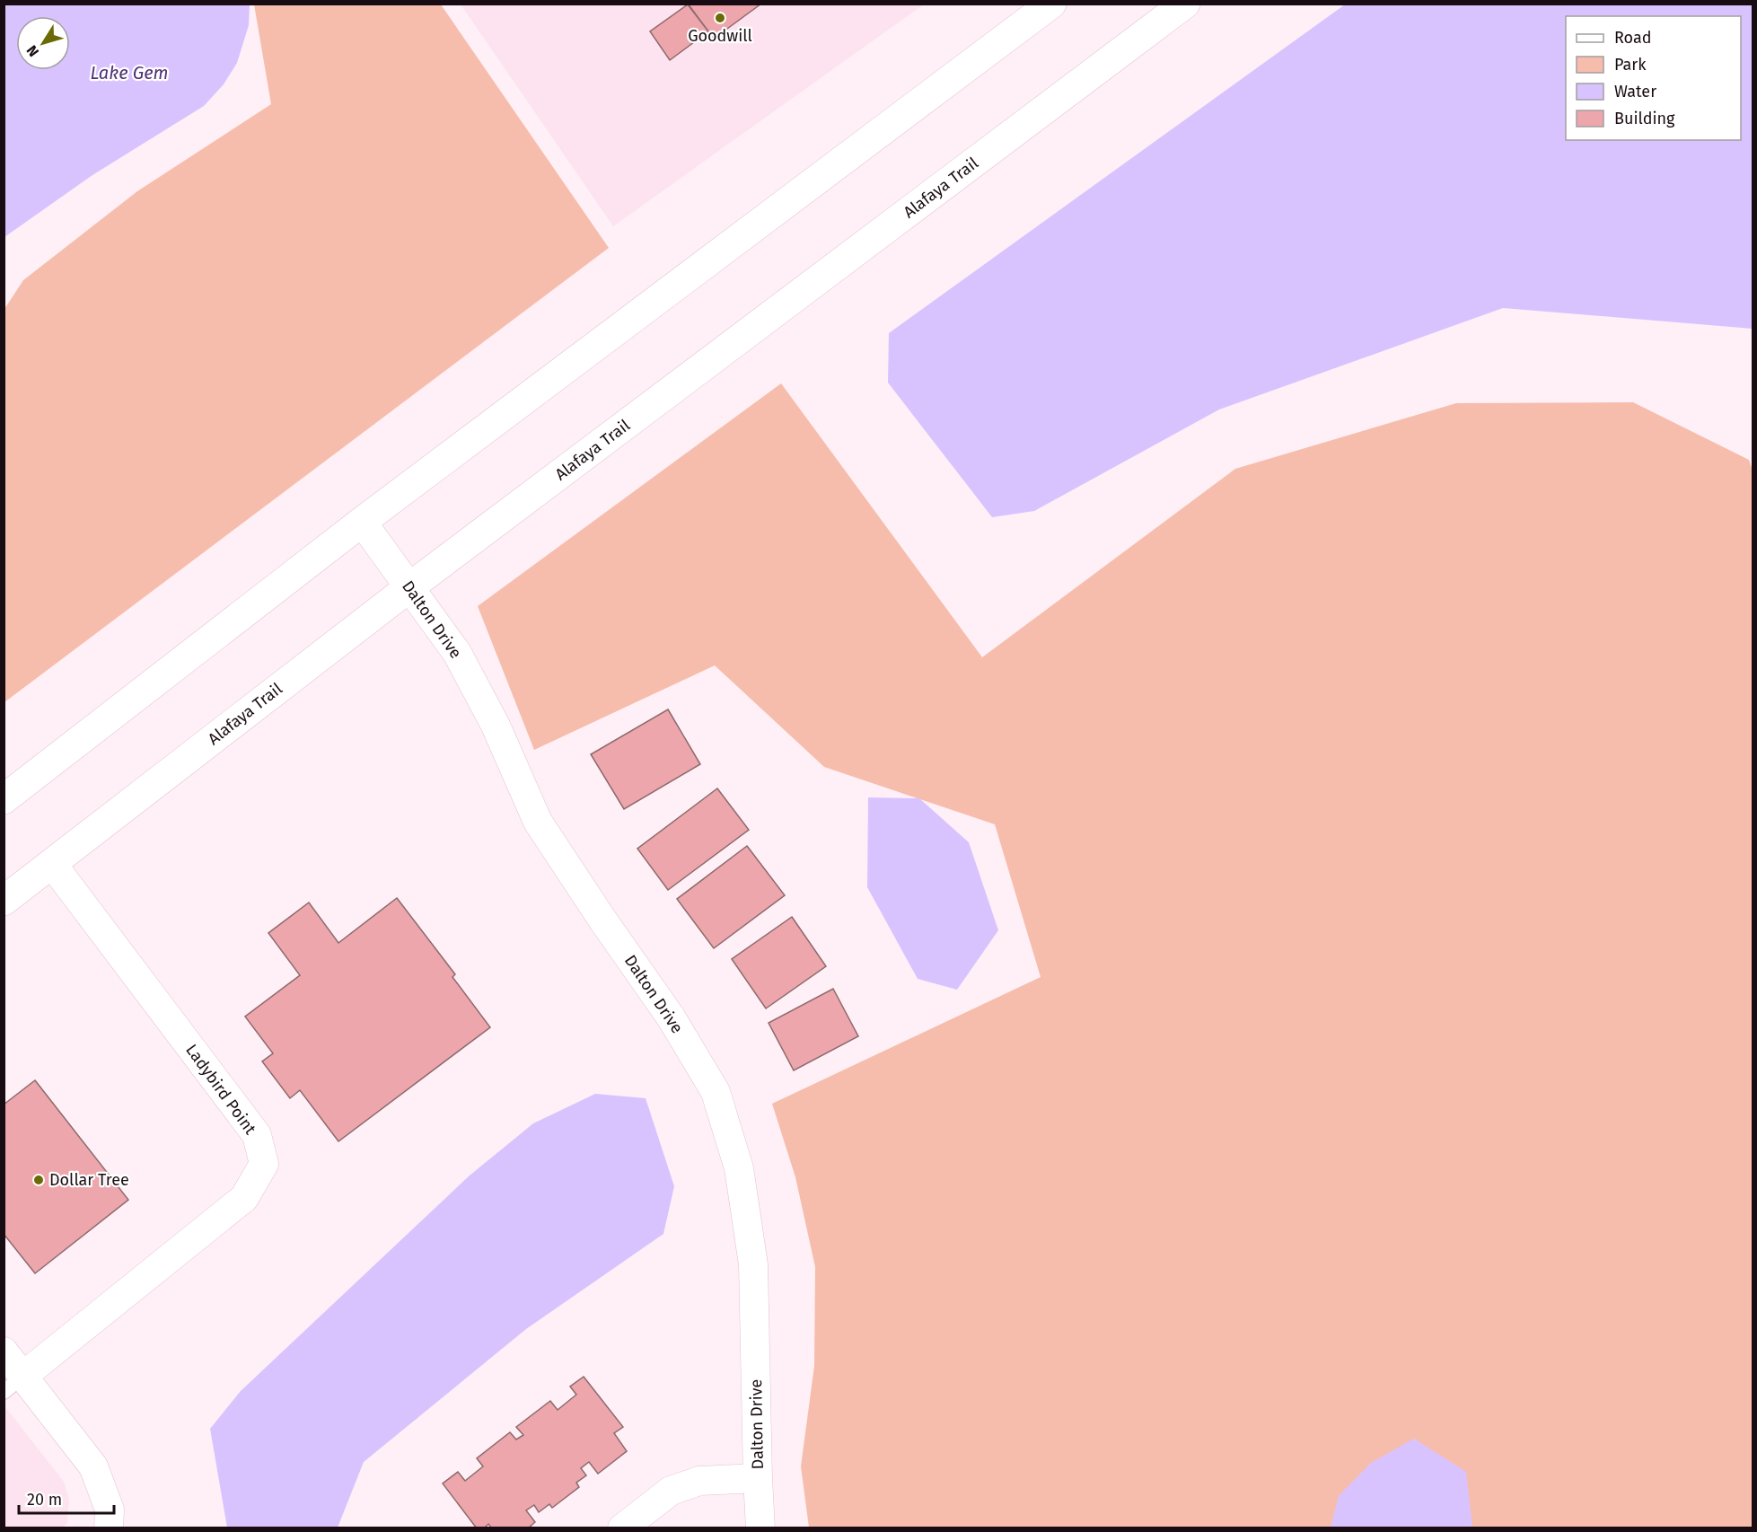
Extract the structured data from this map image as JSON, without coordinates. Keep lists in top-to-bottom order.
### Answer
{
  "streets": {
    "main road": ["Alafaya Trail"],
    "street": ["Dalton Drive", "Ladybird Point"]
  },
  "crossings": [
    ["Alafaya Trail", "Dalton Drive"],
    ["Alafaya Trail", "Ladybird Point"]
  ],
  "water": ["Lake Gem"],
  "places": ["Goodwill", "Dollar Tree"],
  "legend": [
    "Road",
    "Park",
    "Water",
    "Building"
  ],
  "scale_bar": "20 m",
  "north": "bottom left"
}
